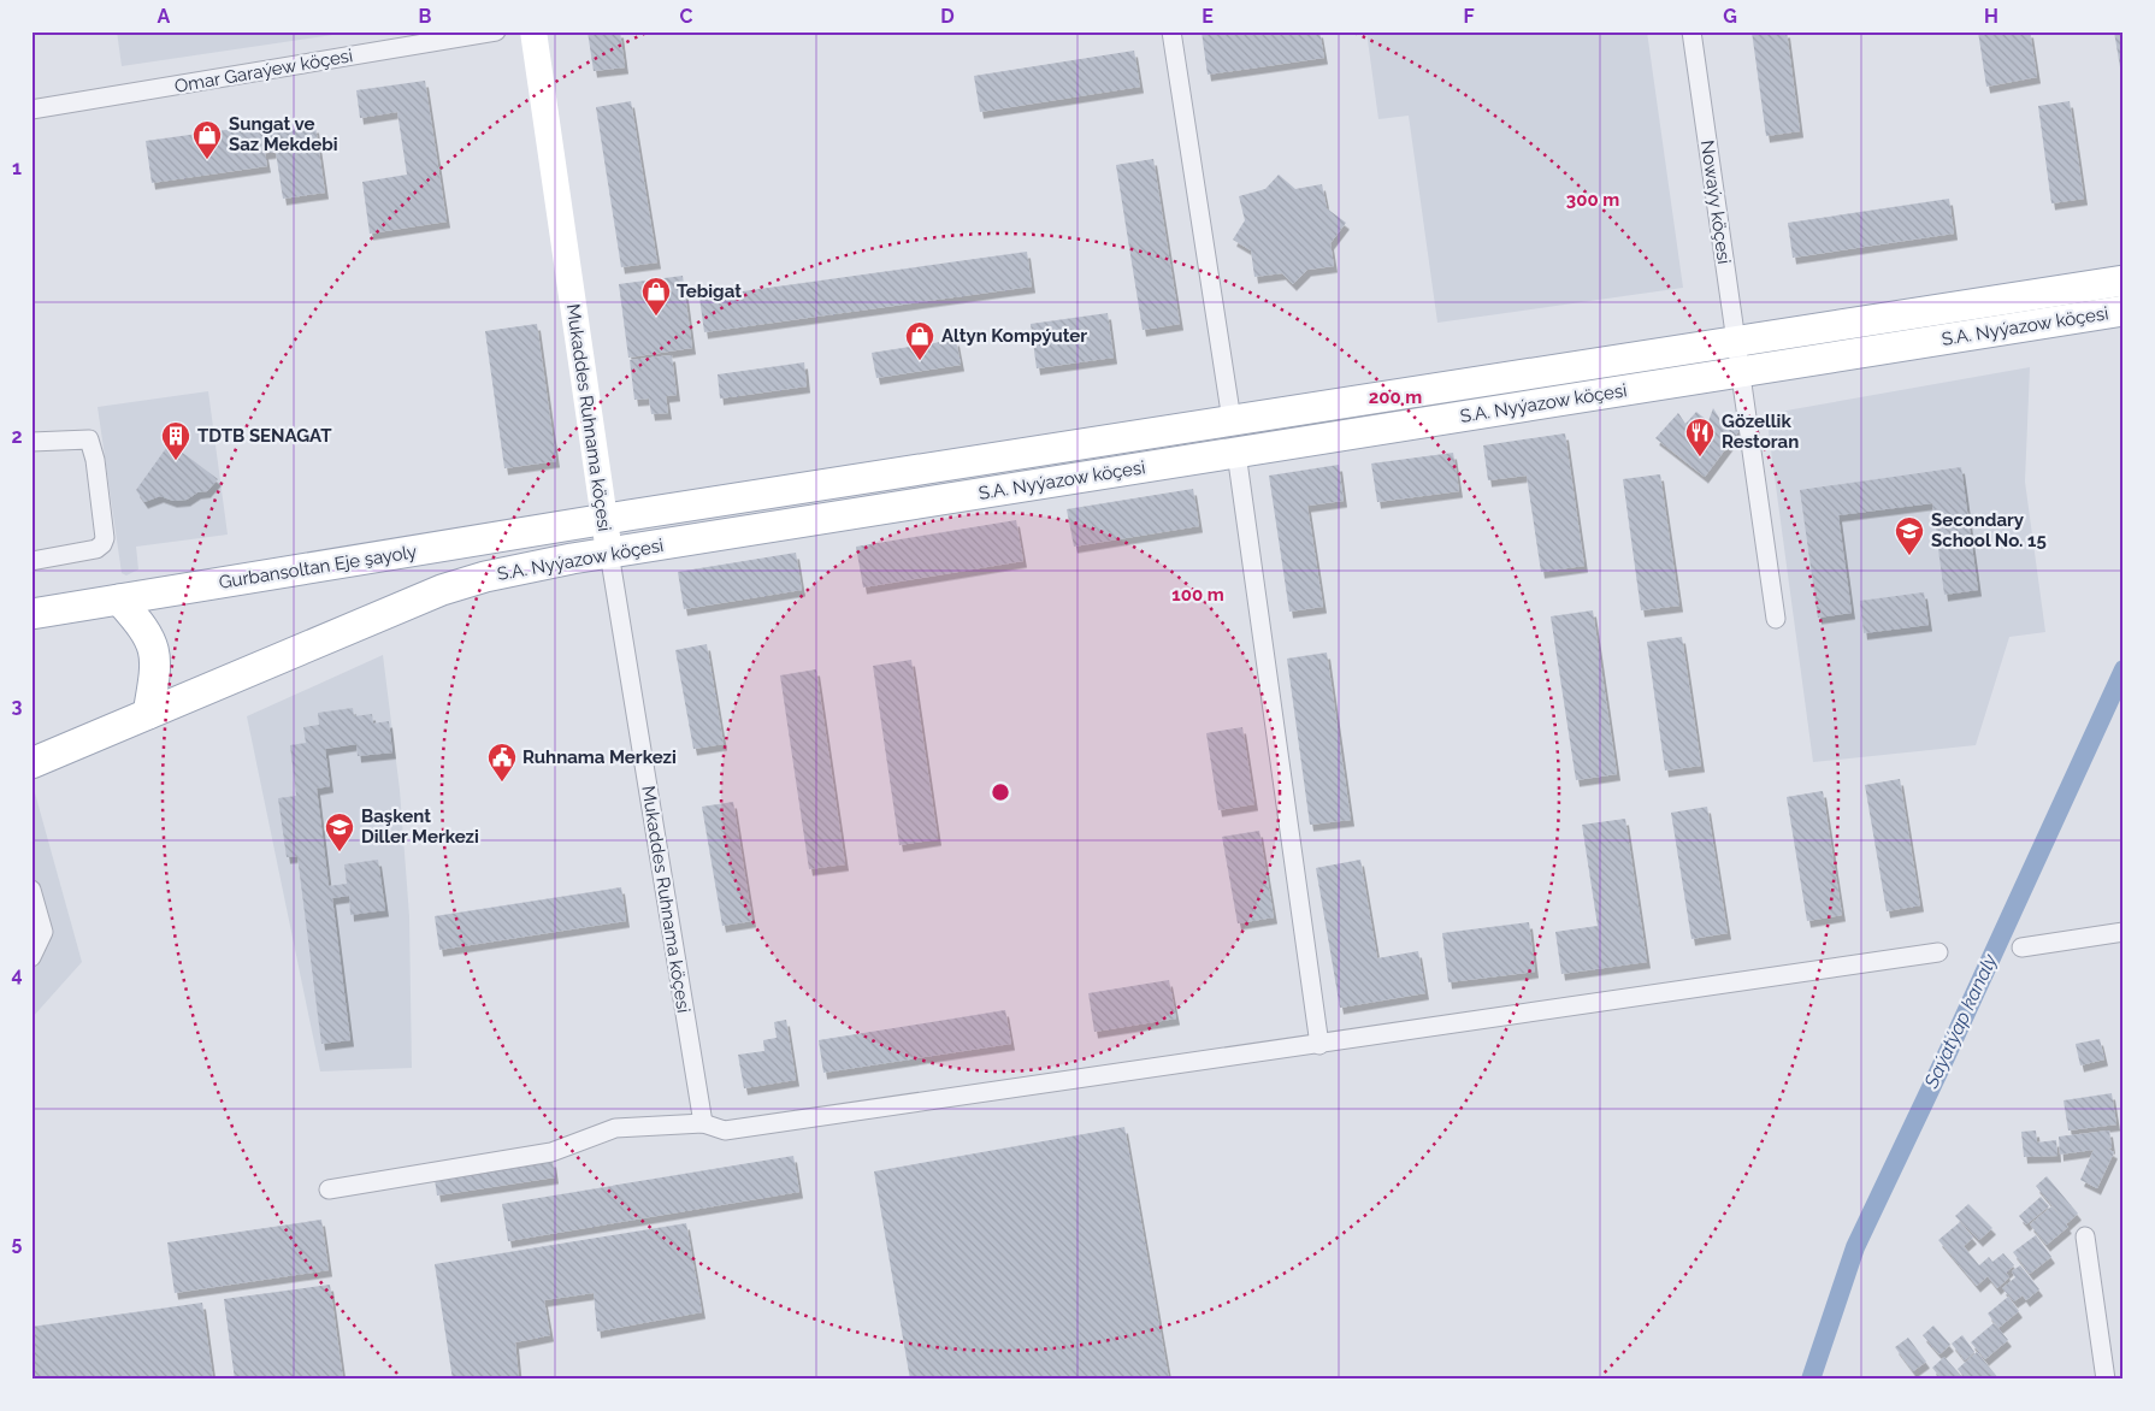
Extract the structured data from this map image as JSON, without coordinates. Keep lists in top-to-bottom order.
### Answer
{
  "streets": {
    "main road": ["S.A. Nyýazow köçesi", "Gurbansoltan Eje şayoly"],
    "street": ["Omar Garaýew köçesi", "Nowaýy köçesi", "Mukaddes Ruhnama köçesi"]
  },
  "crossings": [
    ["Nowaýy köçesi", "S.A. Nyýazow köçesi"],
    ["S.A. Nyýazow köçesi", "Mukaddes Ruhnama köçesi"],
    ["S.A. Nyýazow köçesi", "Gurbansoltan Eje şayoly"],
    ["Mukaddes Ruhnama köçesi", "Gurbansoltan Eje şayoly"]
  ],
  "water": ["Saýatýap kanaly"],
  "places": {
    "shop": ["Sungat ve Saz Mekdebi", "Tebigat", "Altyn Kompýuter"],
    "restaurant": ["Gözellik Restoran"],
    "building": ["TDTB SENAGAT"],
    "school or university": ["Secondary School No. 15", "Başkent Diller Merkezi"],
    "public building": ["Ruhnama Merkezi"]
  },
  "grid": {
    "columns": [
      "A",
      "B",
      "C",
      "D",
      "E",
      "F",
      "G",
      "H"
    ],
    "rows": [
      "1",
      "2",
      "3",
      "4",
      "5"
    ]
  },
  "rings": ["300 m", "200 m", "100 m"]
}
